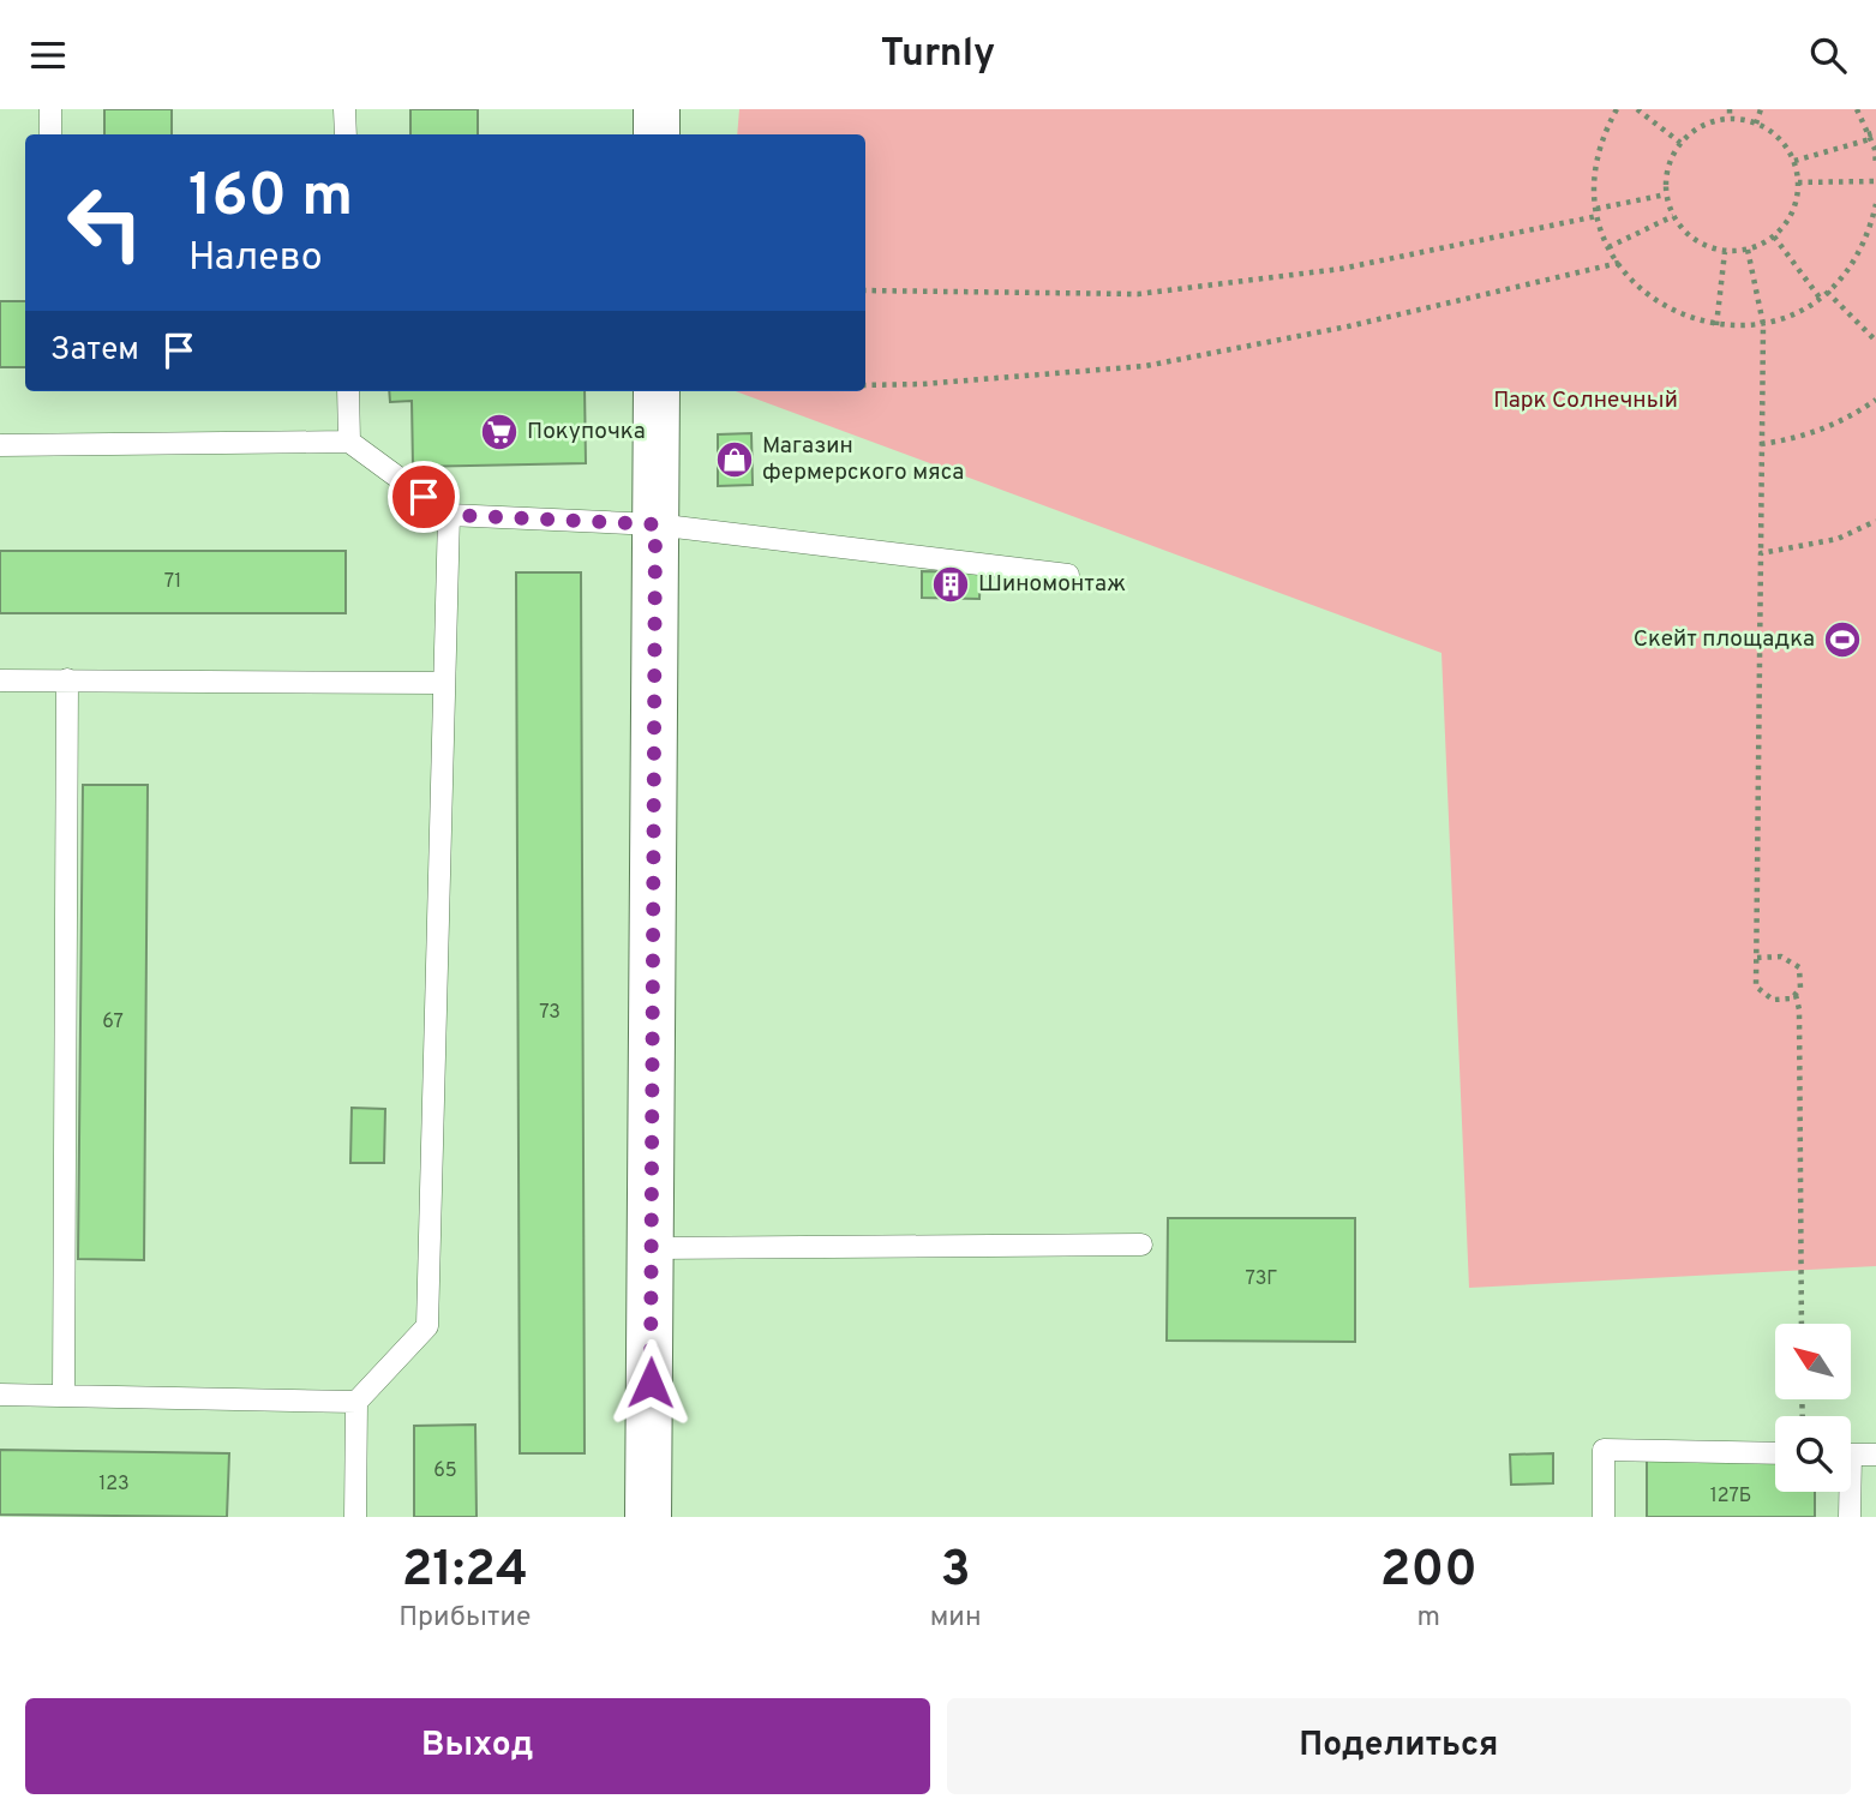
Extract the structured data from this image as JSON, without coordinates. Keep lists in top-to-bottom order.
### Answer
{
  "parks": ["Парк Солнечный"],
  "places": {
    "supermarket": ["Покупочка"],
    "shop": ["Магазин фермерского мяса"],
    "building": ["Шиномонтаж"],
    "sports": ["Скейт площадка"]
  },
  "house_numbers": [
    "71",
    "73",
    "67",
    "73Г",
    "65",
    "123",
    "127Б"
  ],
  "north": "top left",
  "page": {
    "header": "Turnly",
    "turn": ["160 m", "Налево"],
    "then": "Затем",
    "eta": [
      "21:24",
      "Прибытие",
      "3",
      "мин",
      "200",
      "m"
    ],
    "buttons": ["Выход", "Поделиться"]
  }
}
